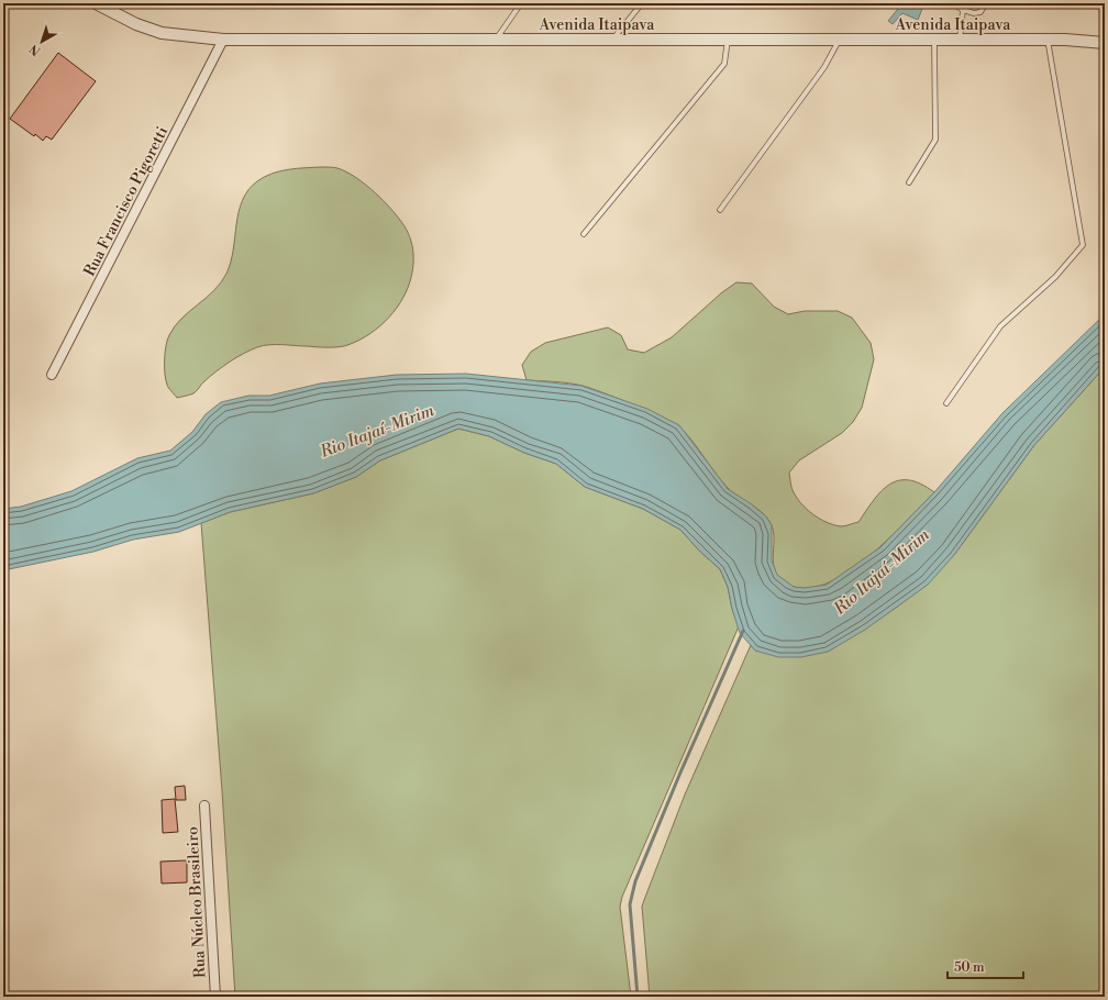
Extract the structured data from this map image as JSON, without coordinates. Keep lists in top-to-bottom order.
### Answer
{
  "streets": {
    "street": ["Avenida Itaipava", "Rua Francisco Pigoretti", "Rua Núcleo Brasileiro"]
  },
  "crossings": [
    ["Avenida Itaipava", "Rua Francisco Pigoretti"]
  ],
  "water": ["Rio Itajaí-Mirim"],
  "scale_bar": "50 m",
  "north": "bottom left"
}
